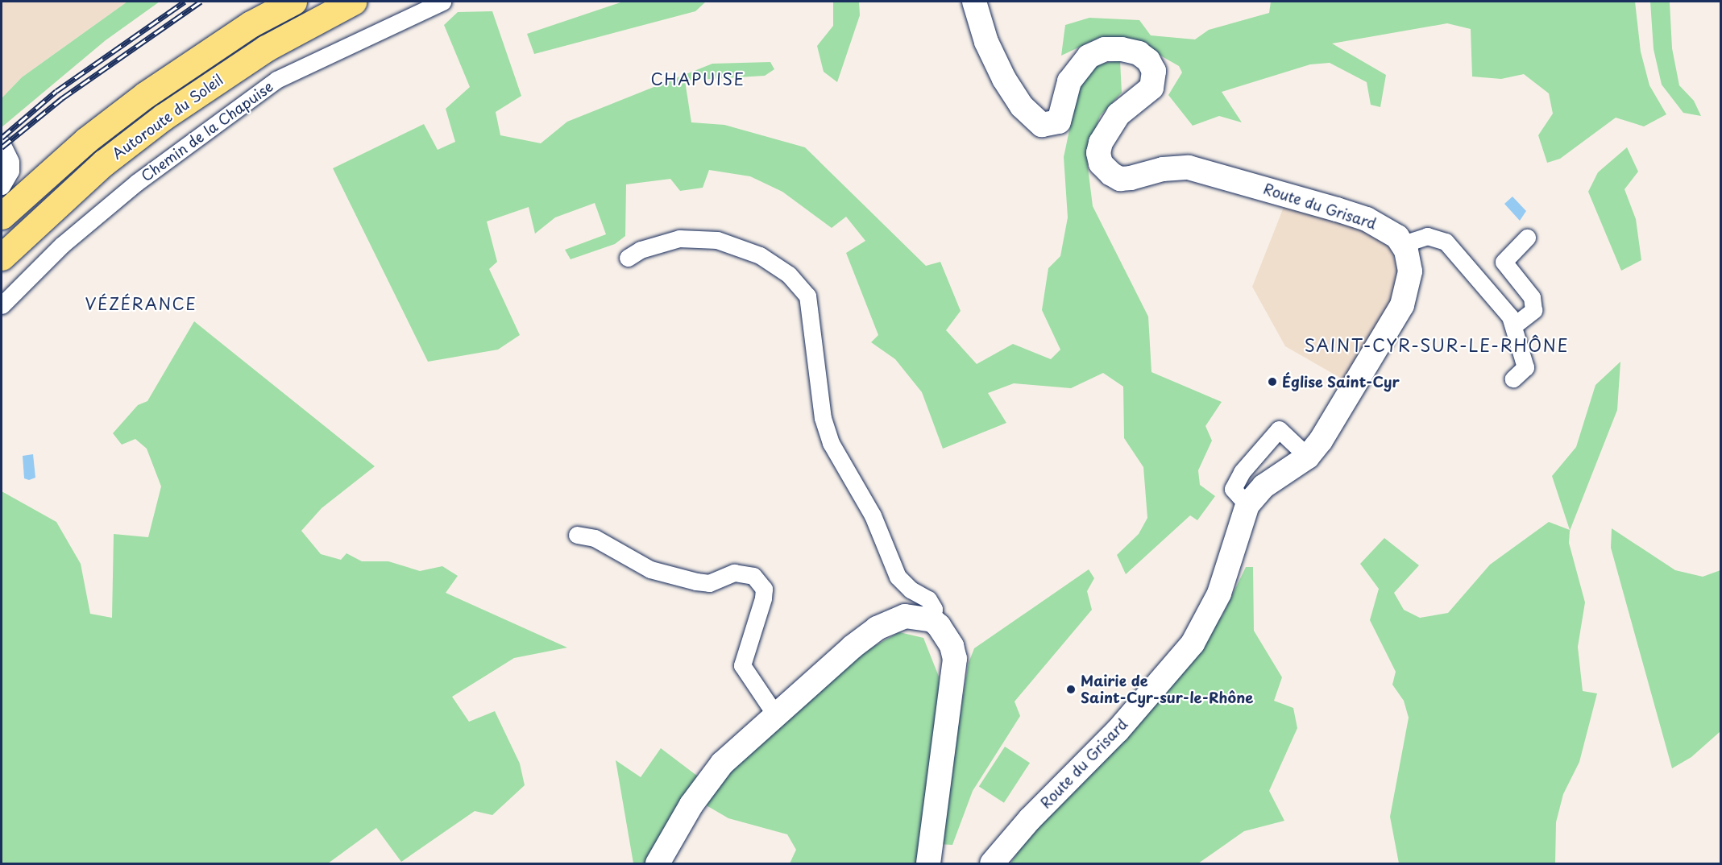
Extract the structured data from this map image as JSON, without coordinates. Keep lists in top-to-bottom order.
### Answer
{
  "streets": {
    "highway": ["Autoroute du Soleil"],
    "street": ["Chemin de la Chapuise", "Route du Grisard"]
  },
  "districts": ["CHAPUISE", "VÉZÉRANCE", "SAINT-CYR-SUR-LE-RHÔNE"],
  "places": ["Église Saint-Cyr", "Mairie de Saint-Cyr-sur-le-Rhône"]
}
